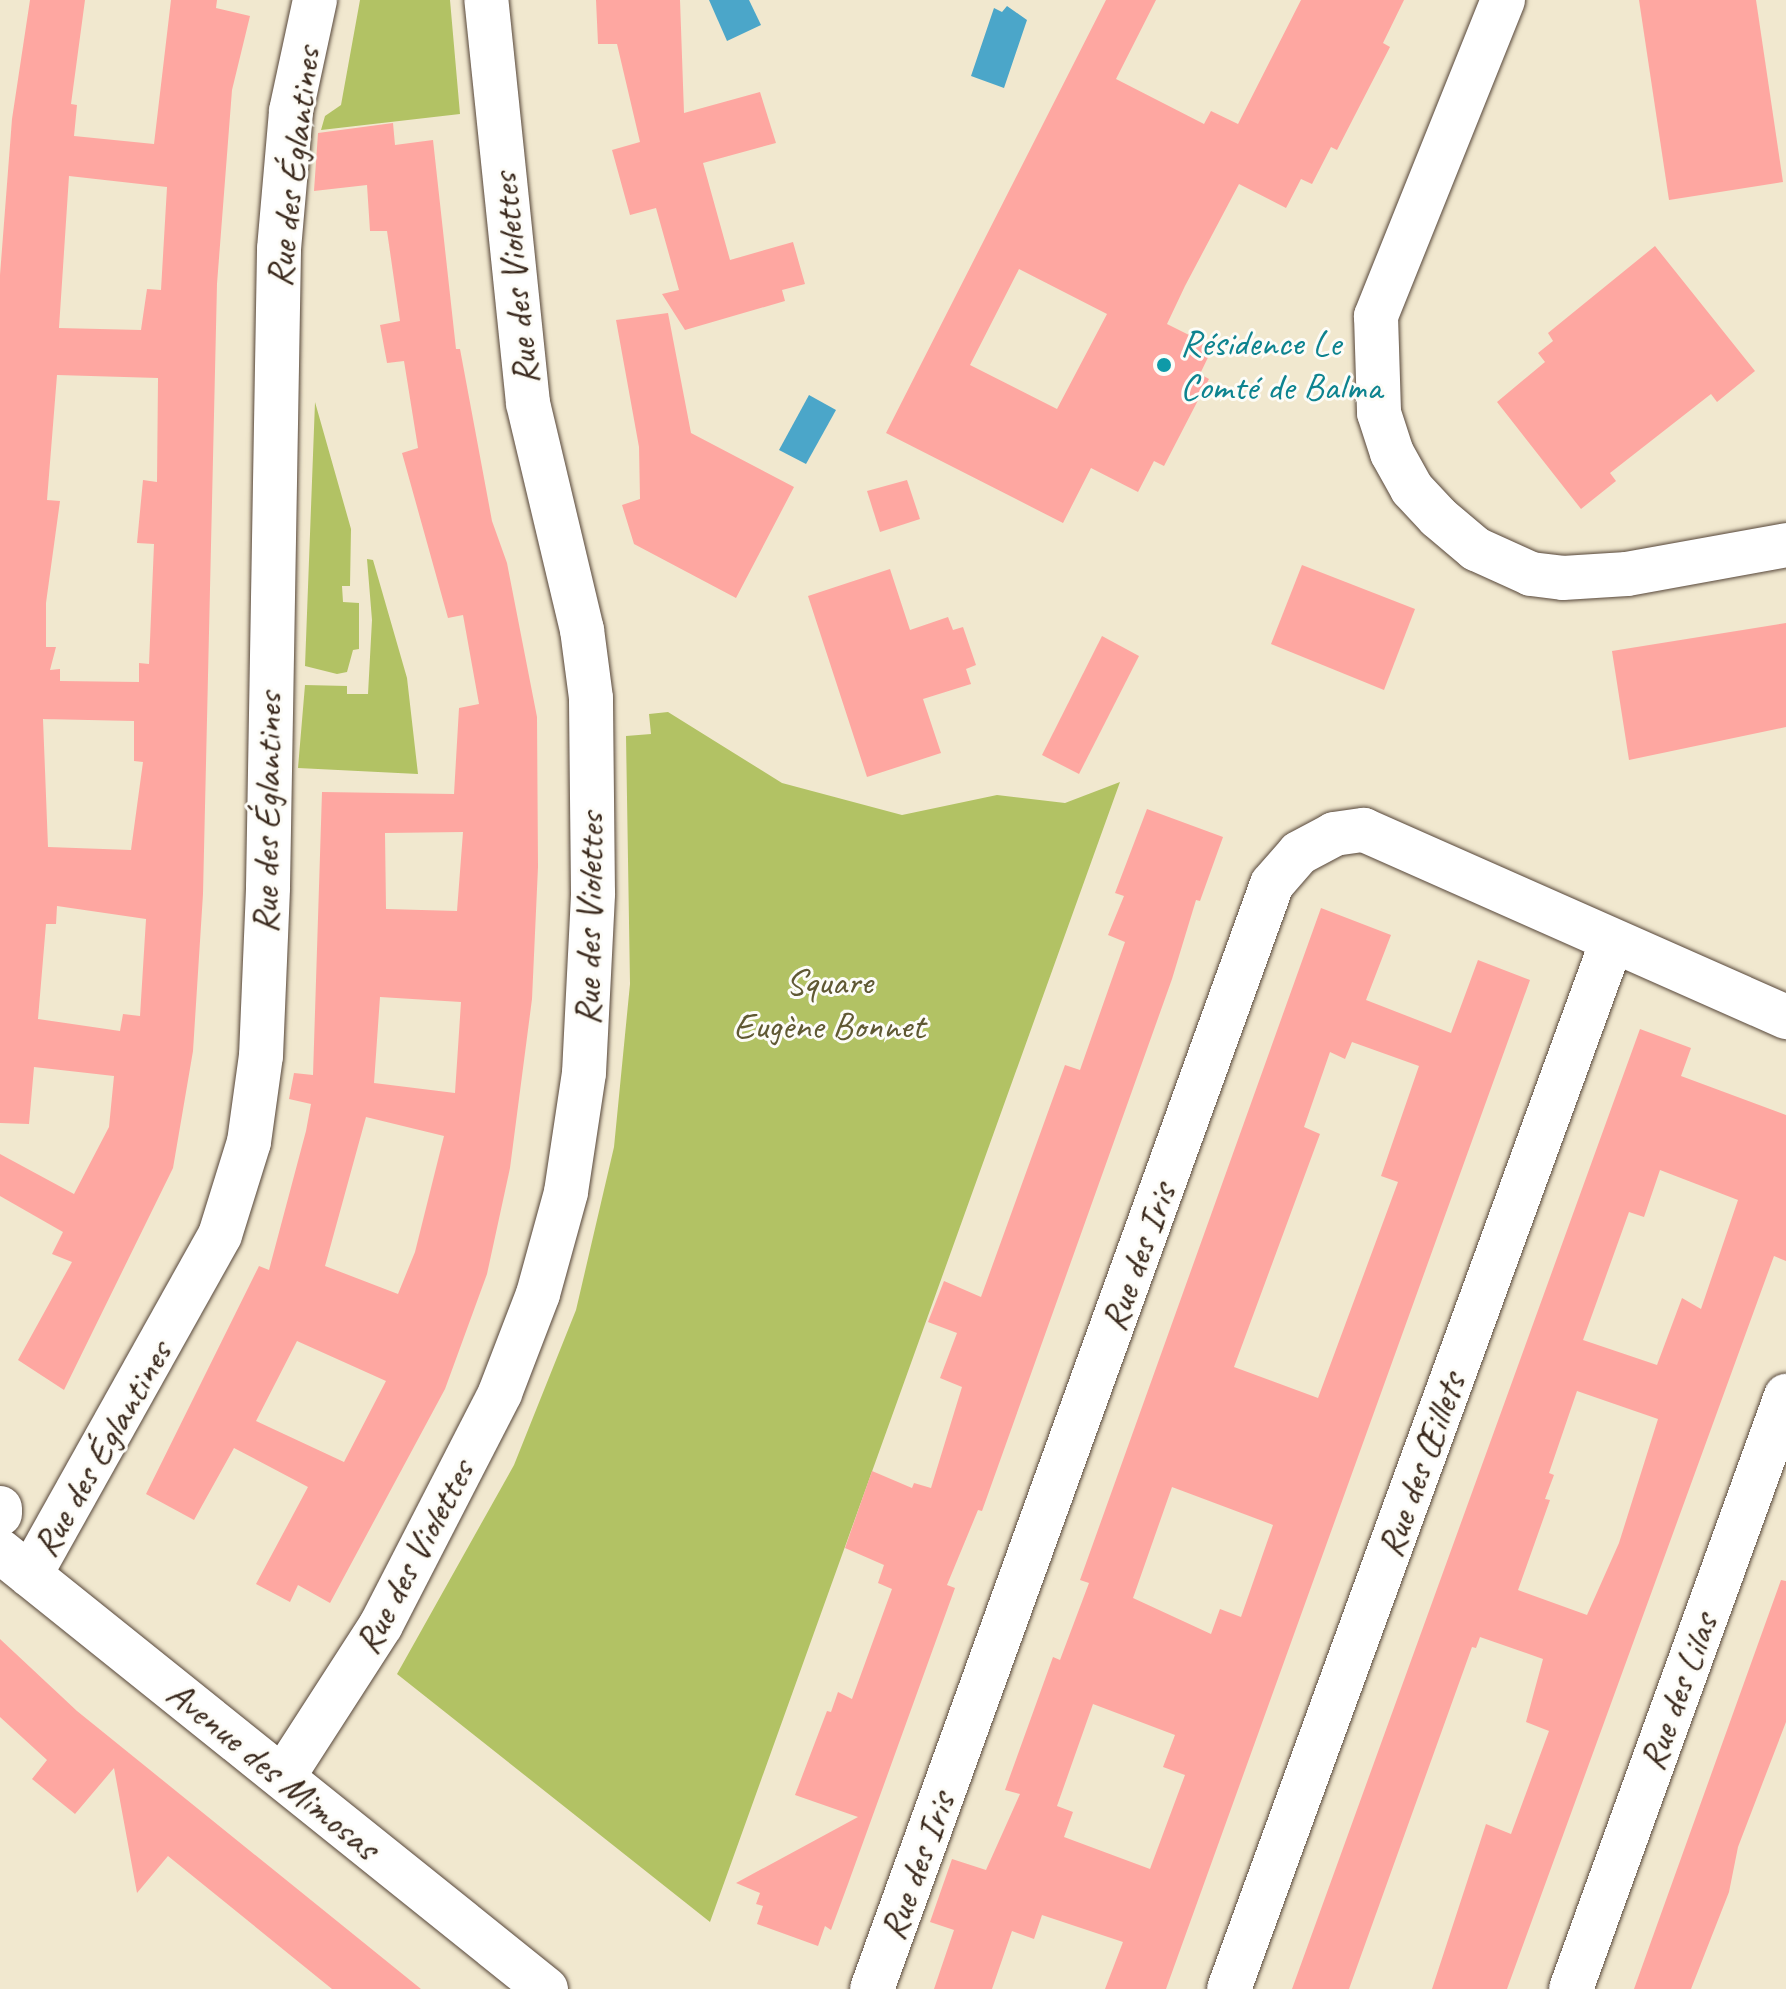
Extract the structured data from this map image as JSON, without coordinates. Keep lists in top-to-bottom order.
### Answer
{
  "streets": {
    "street": [
      "Rue des Églantines",
      "Rue des Violettes",
      "Rue des Iris",
      "Rue des Œillets",
      "Rue des Lilas",
      "Avenue des Mimosas"
    ]
  },
  "crossings": [
    ["Rue des Églantines", "Avenue des Mimosas"],
    ["Rue des Violettes", "Avenue des Mimosas"],
    ["Rue des Iris", "Rue des Œillets"]
  ],
  "parks": ["Square Eugène Bonnet"],
  "places": ["Résidence Le Comté de Balma"]
}
